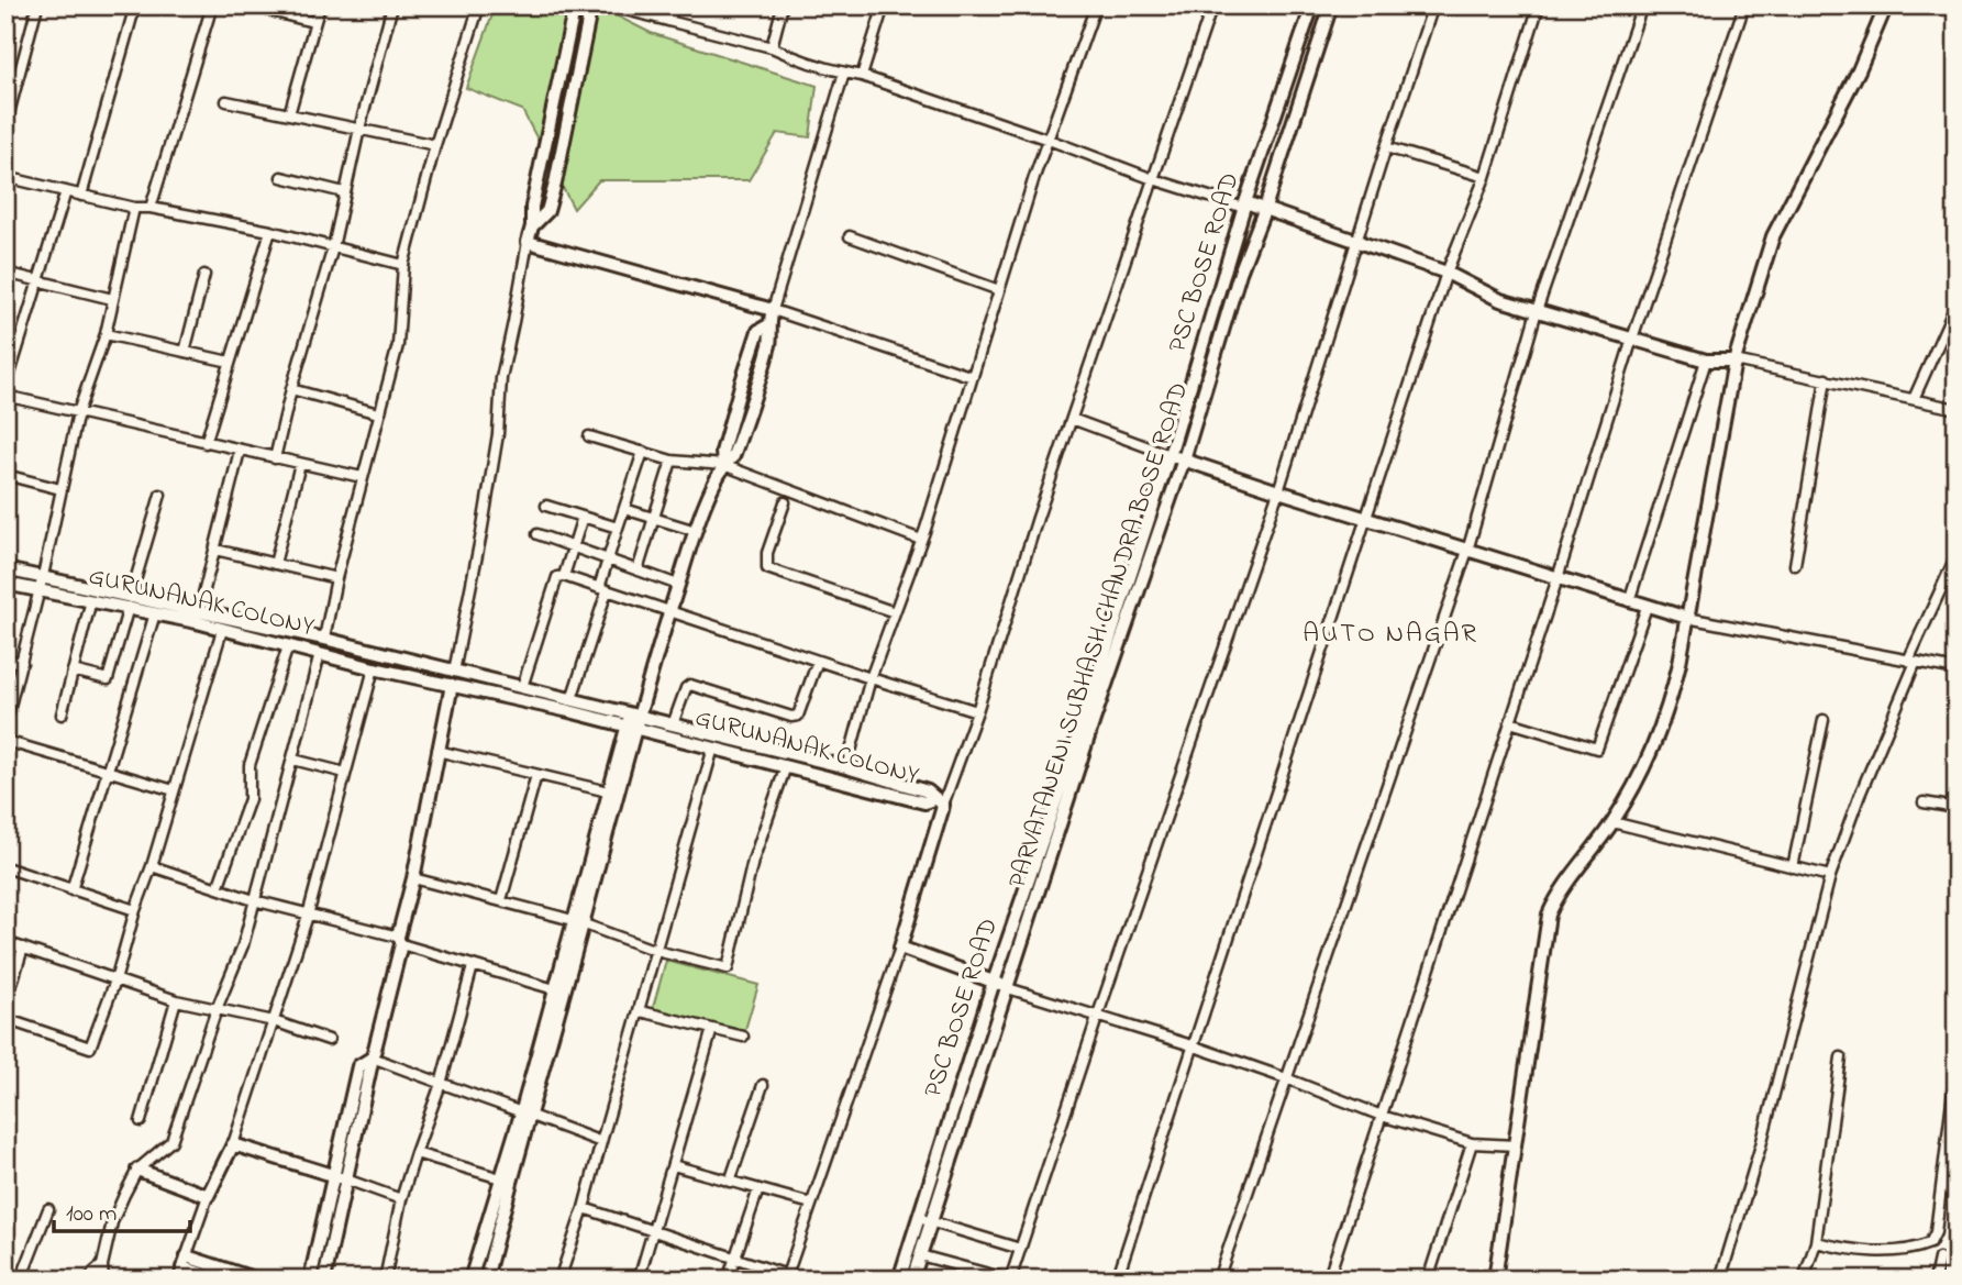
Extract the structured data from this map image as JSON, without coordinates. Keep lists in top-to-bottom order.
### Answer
{
  "streets": {
    "street": ["PSC BOSE ROAD", "GURUNANAK COLONY", "PARVATANENI SUBHASH CHANDRA BOSE ROAD"]
  },
  "districts": ["AUTO NAGAR"],
  "scale_bar": "100 m"
}
